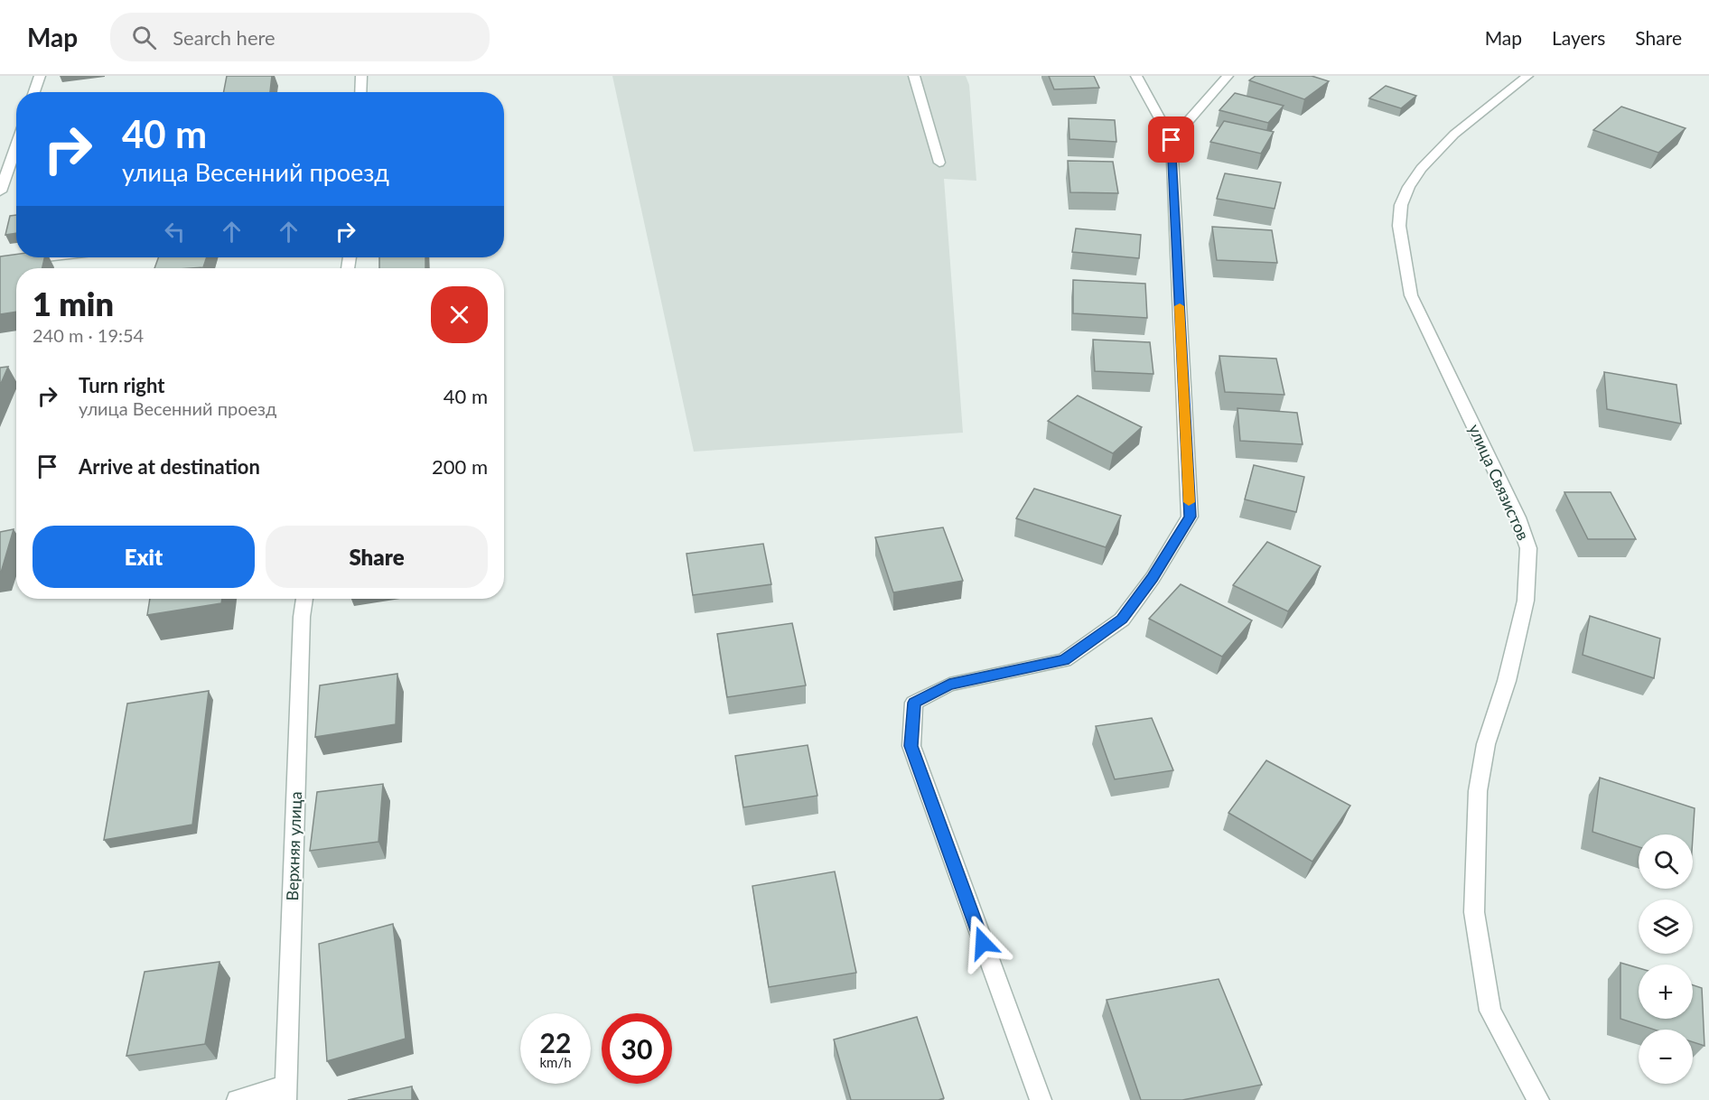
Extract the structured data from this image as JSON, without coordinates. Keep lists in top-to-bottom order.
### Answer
{
  "streets": {
    "street": ["улица Связистов", "Верхняя улица"]
  },
  "page": {
    "header": "Map",
    "search": "Search here",
    "nav": ["Map", "Layers", "Share"],
    "turn": ["40 m", "улица Весенний проезд"],
    "heading": ["1 min", "240 m · 19:54"],
    "list": [
      {
        "name": "Turn right",
        "note": "улица Весенний проезд",
        "value": "40 m"
      },
      {
        "name": "Arrive at destination",
        "value": "200 m"
      }
    ],
    "buttons": ["Exit", "Share"],
    "map_buttons": ["+", "−"],
    "speed": "22 km/h",
    "limit": "30"
  }
}
